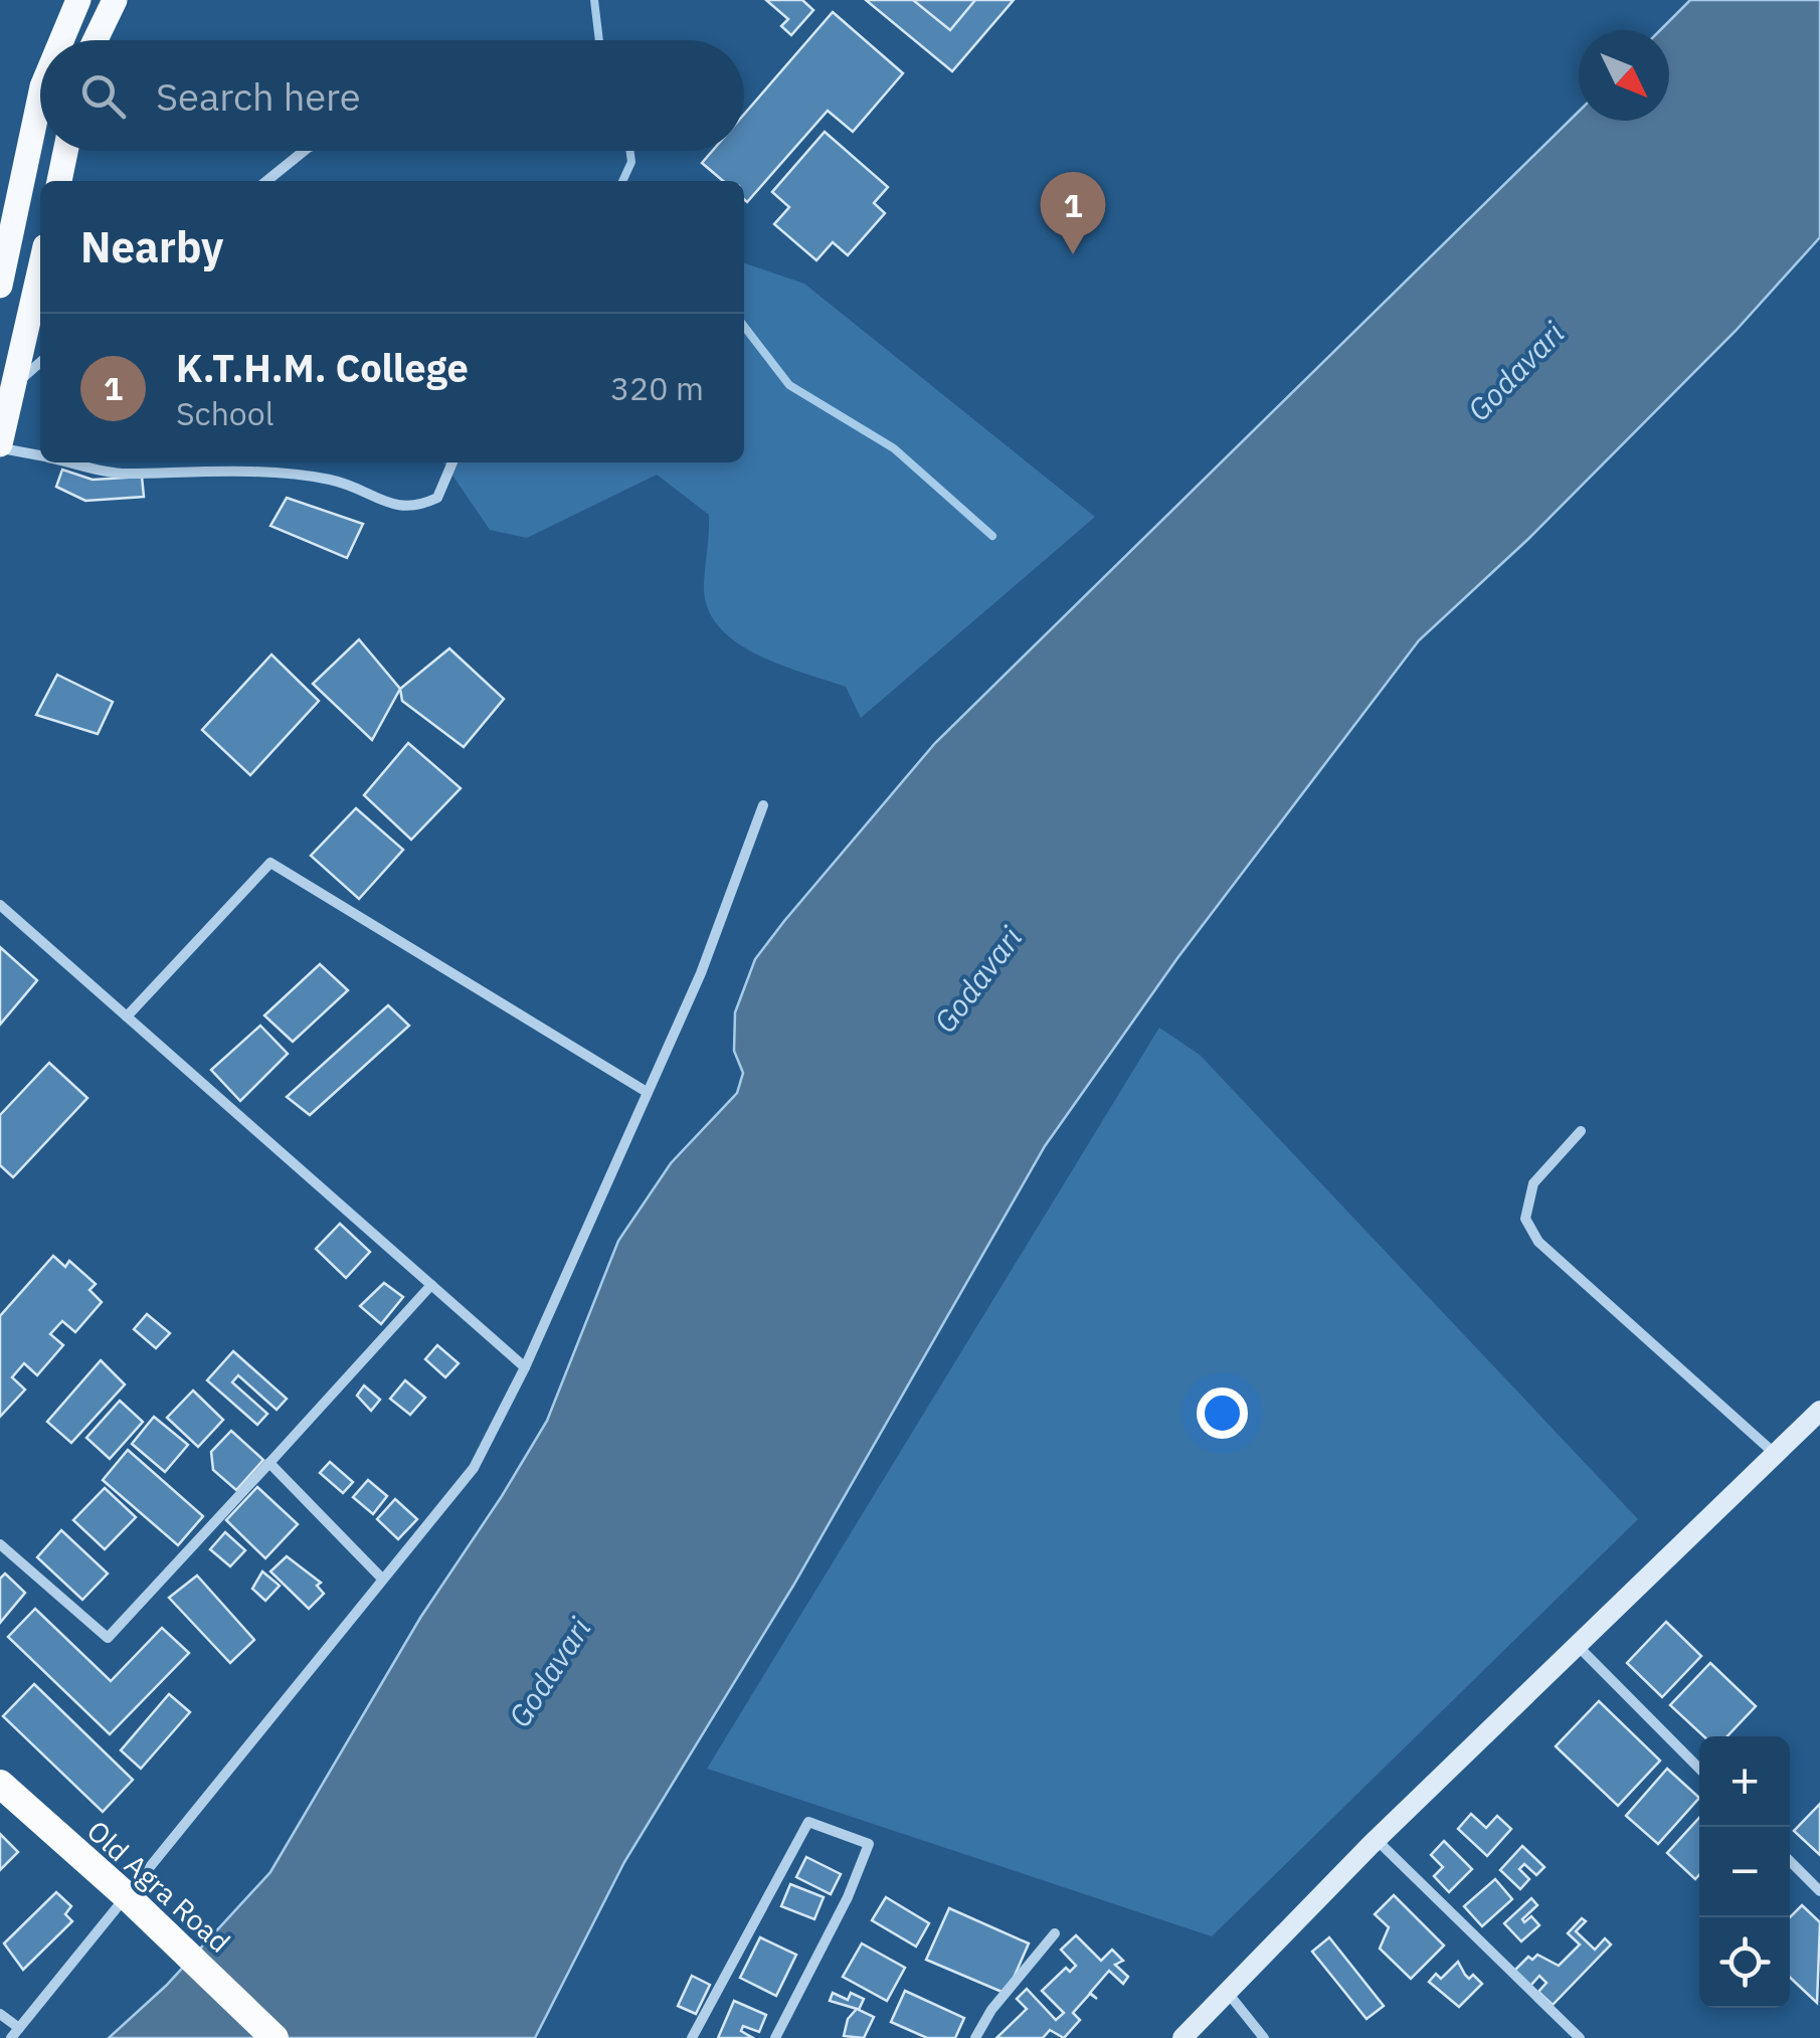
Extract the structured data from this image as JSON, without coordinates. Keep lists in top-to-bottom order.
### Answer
{
  "streets": {
    "highway": ["Old Agra Road"]
  },
  "water": ["Godavari"],
  "north": "bottom right",
  "page": {
    "search": "Search here",
    "pins": "1",
    "heading": "Nearby",
    "list": [
      {
        "mark": "1",
        "name": "K.T.H.M. College",
        "note": "School",
        "value": "320 m"
      }
    ],
    "map_buttons": ["+", "−"]
  }
}
